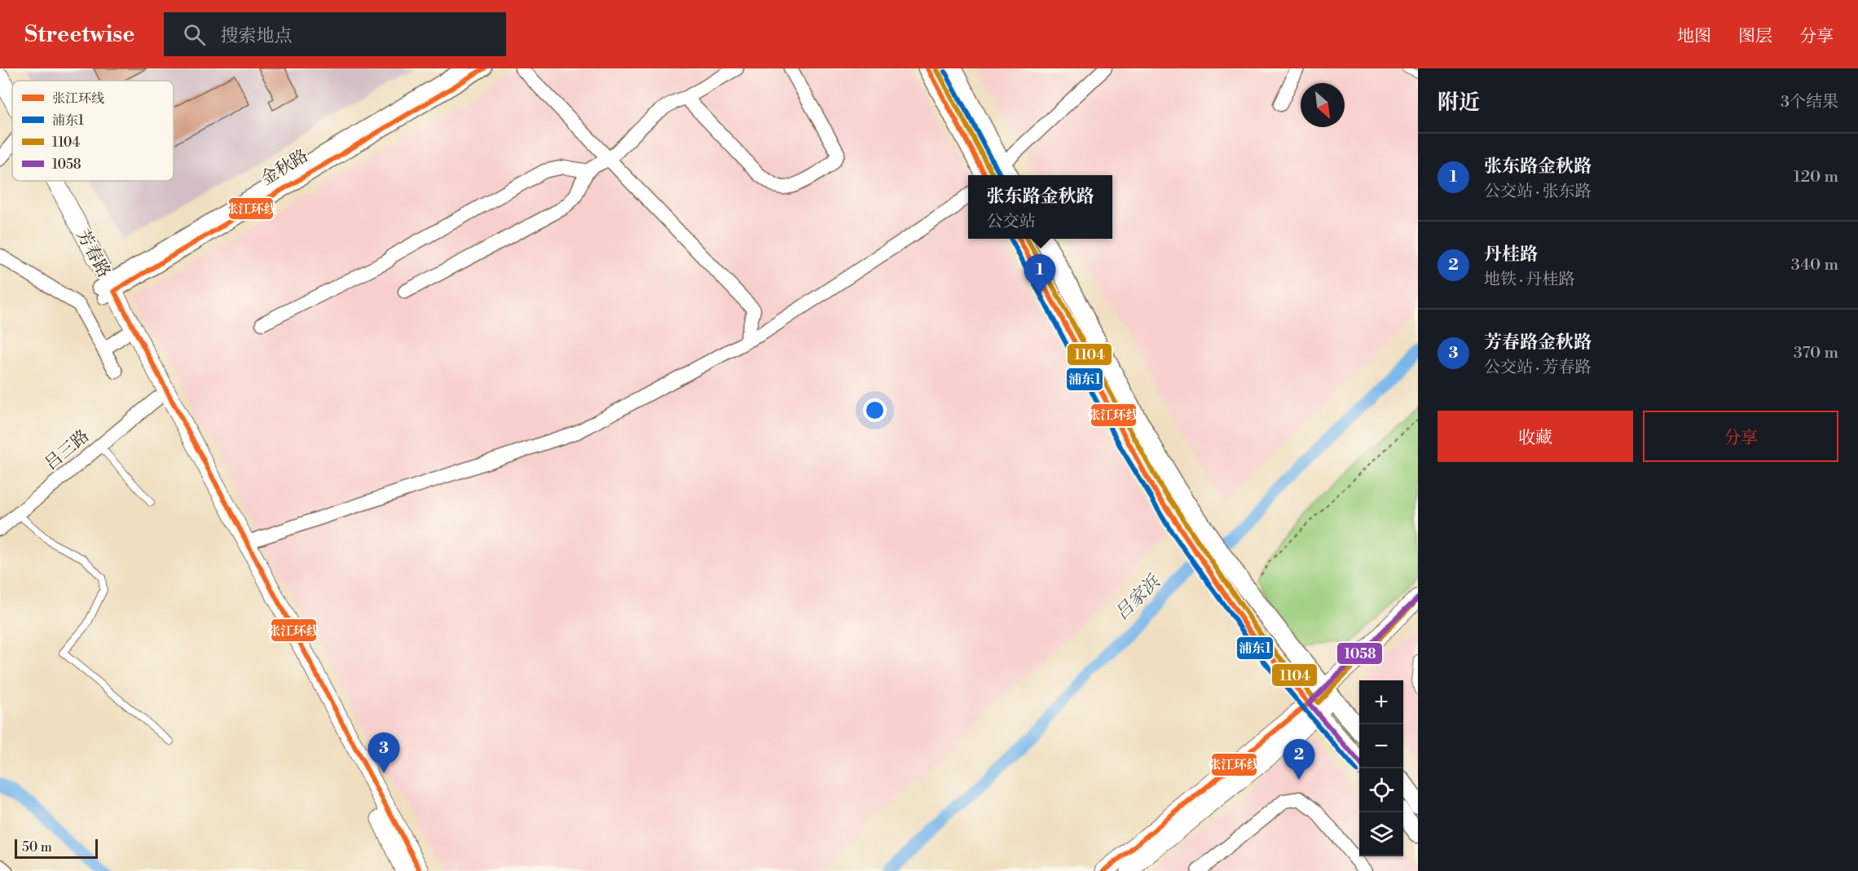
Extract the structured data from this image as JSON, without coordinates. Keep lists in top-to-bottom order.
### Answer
{
  "streets": {
    "street": ["金秋路", "芳春路", "吕三路"]
  },
  "crossings": [
    ["金秋路", "芳春路"],
    ["芳春路", "吕三路"]
  ],
  "water": ["吕家浜"],
  "lines": [
    "transit line 张江环线",
    "transit line 1104",
    "transit line 浦东1",
    "transit line 1058"
  ],
  "legend": [
    "张江环线",
    "浦东1",
    "1104",
    "1058"
  ],
  "scale_bar": "50 m",
  "north": "bottom right",
  "page": {
    "header": "Streetwise",
    "search": "搜索地点",
    "nav": ["地图", "图层", "分享"],
    "heading": ["附近", "3个结果"],
    "list": [
      {
        "mark": "1",
        "name": "张东路金秋路",
        "note": "公交站 · 张东路",
        "value": "120 m"
      },
      {
        "mark": "2",
        "name": "丹桂路",
        "note": "地铁 · 丹桂路",
        "value": "340 m"
      },
      {
        "mark": "3",
        "name": "芳春路金秋路",
        "note": "公交站 · 芳春路",
        "value": "370 m"
      }
    ],
    "popup": ["张东路金秋路", "公交站"],
    "pins": ["1", "3", "2"],
    "buttons": ["收藏", "分享"],
    "map_buttons": ["+", "−"],
    "scale": "50 m"
  }
}
